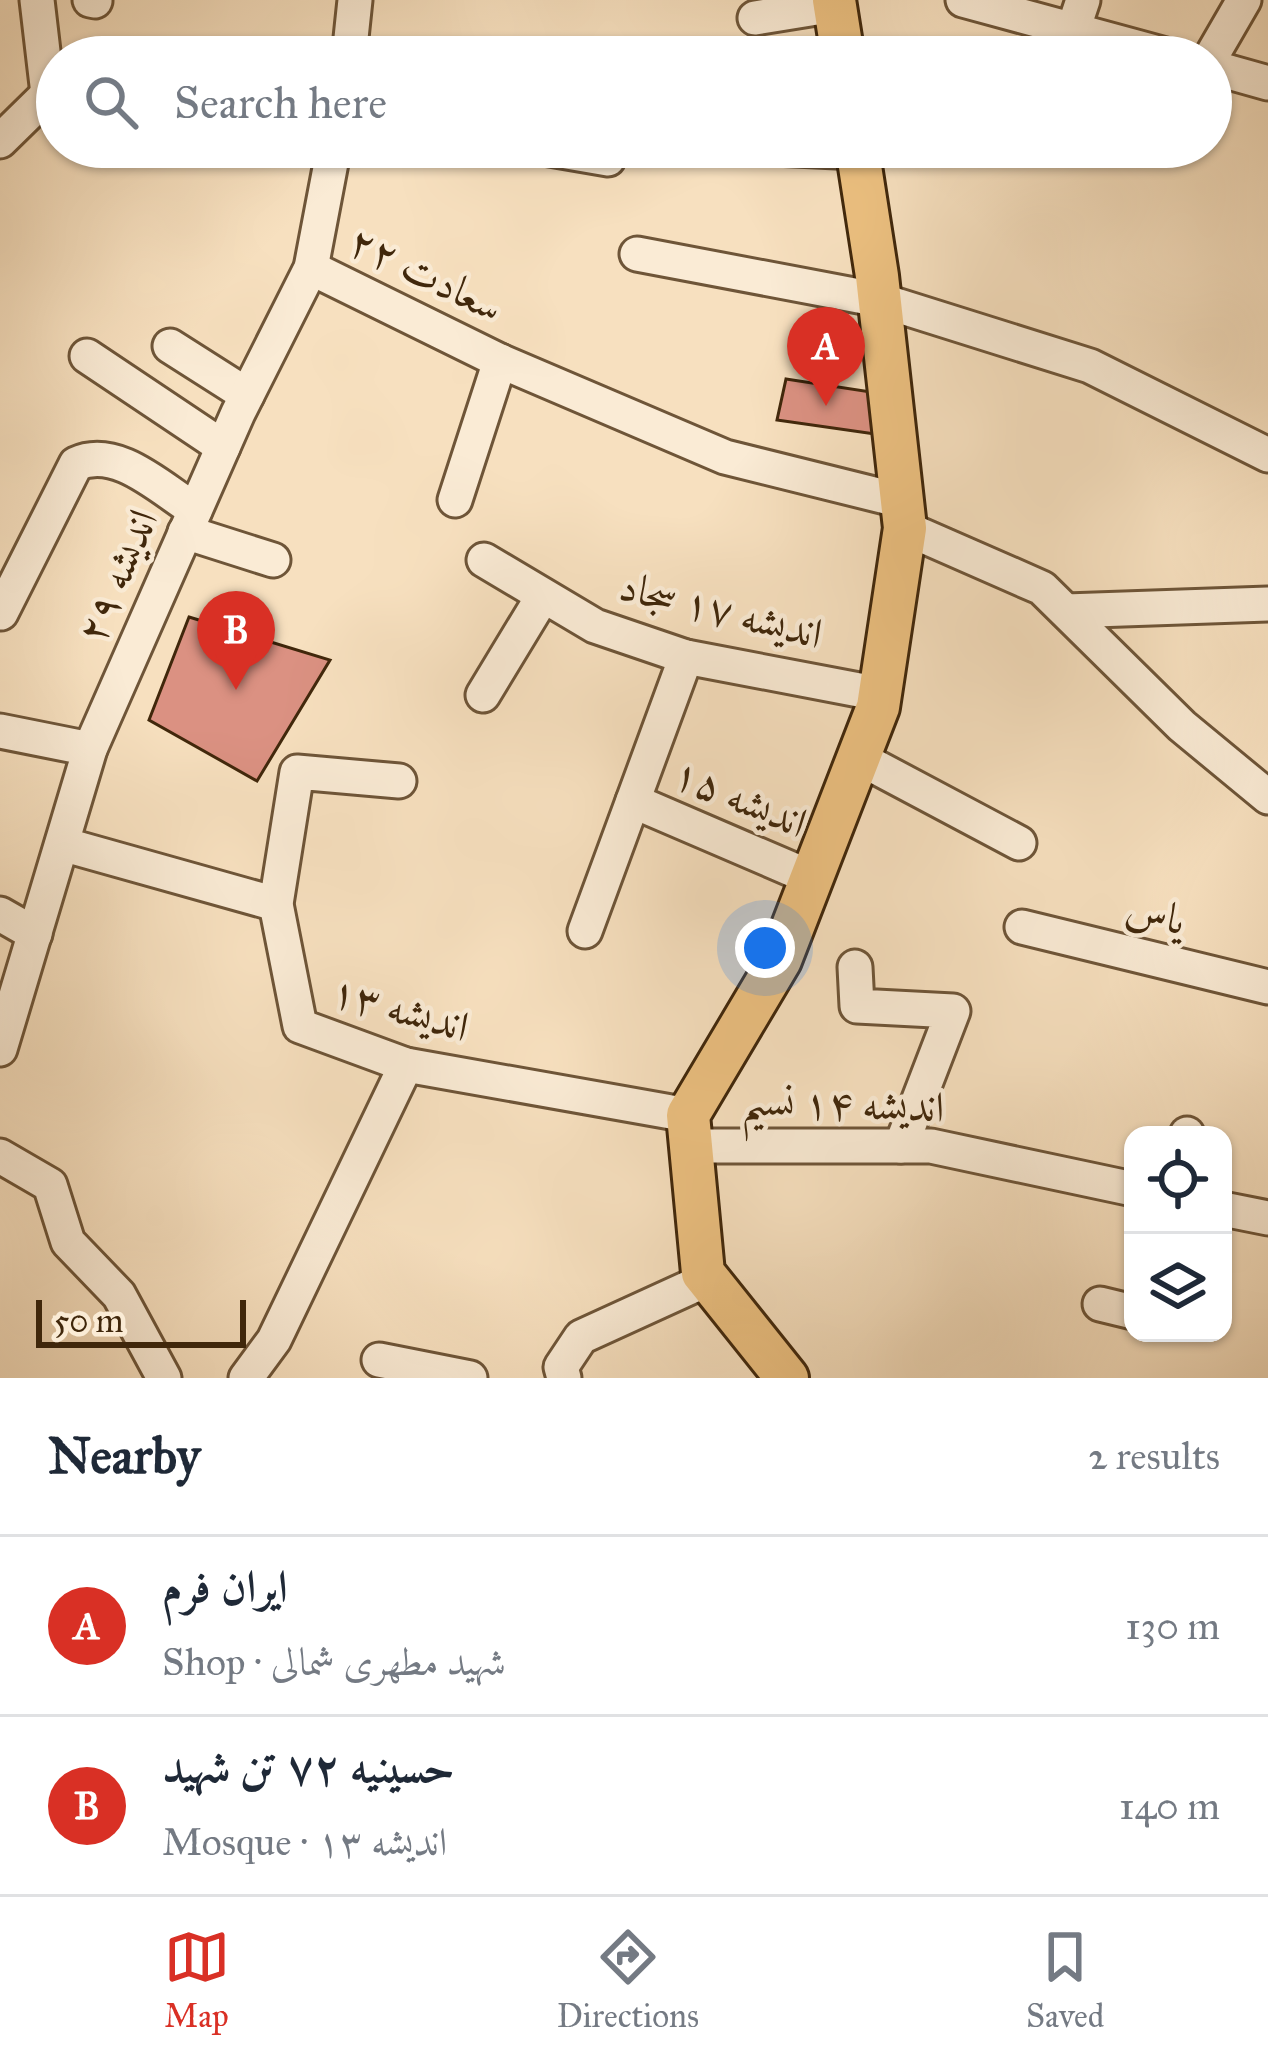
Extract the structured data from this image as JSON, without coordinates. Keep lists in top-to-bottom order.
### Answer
{
  "streets": {
    "street": [
      "سعادت ۲۲",
      "اندیشه ۲۹",
      "اندیشه ۱۷ سجاد",
      "اندیشه ۱۵",
      "یاس",
      "اندیشه ۱۳",
      "اندیشه ۱۴ نسیم"
    ]
  },
  "crossings": [
    ["سعادت ۲۲", "اندیشه ۲۹"],
    ["اندیشه ۱۳", "اندیشه ۱۴ نسیم"]
  ],
  "scale_bar": "50 m",
  "page": {
    "search": "Search here",
    "pins": ["A", "B"],
    "scale": "50 m",
    "heading": ["Nearby", "2 results"],
    "list": [
      {
        "mark": "A",
        "name": "ایران فرم",
        "note": "Shop · شهید مطهری شمالی",
        "value": "130 m"
      },
      {
        "mark": "B",
        "name": "حسینیه ۷۲ تن شهید",
        "note": "Mosque · اندیشه ۱۳",
        "value": "140 m"
      }
    ],
    "nav": ["Map", "Directions", "Saved"]
  }
}
